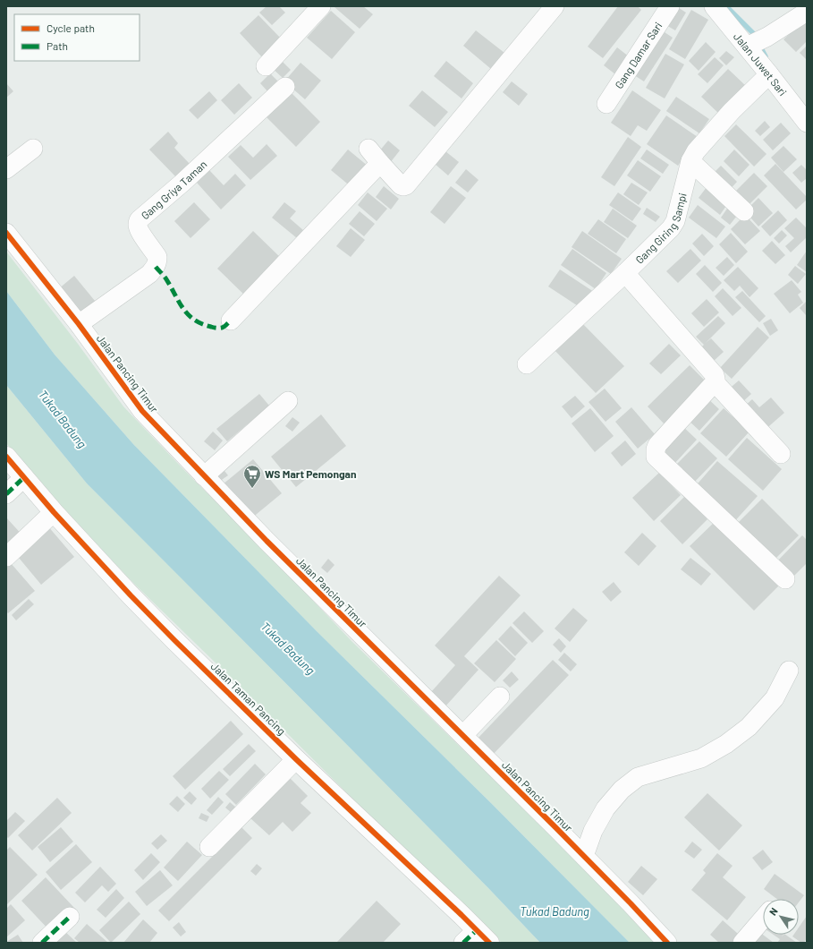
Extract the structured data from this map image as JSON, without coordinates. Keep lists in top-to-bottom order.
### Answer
{
  "streets": {
    "street": [
      "Gang Damar Sari",
      "Jalan Juwet Sari",
      "Gang Griya Taman",
      "Gang Giring Sampi",
      "Jalan Pancing Timur",
      "Jalan Taman Pancing"
    ]
  },
  "crossings": [
    ["Jalan Juwet Sari", "Gang Giring Sampi"],
    ["Gang Griya Taman", "Jalan Pancing Timur"]
  ],
  "water": ["Tukad Badung"],
  "places": {
    "supermarket": ["WS Mart Pemongan"]
  },
  "legend": ["Cycle path", "Path"],
  "north": "top left"
}
